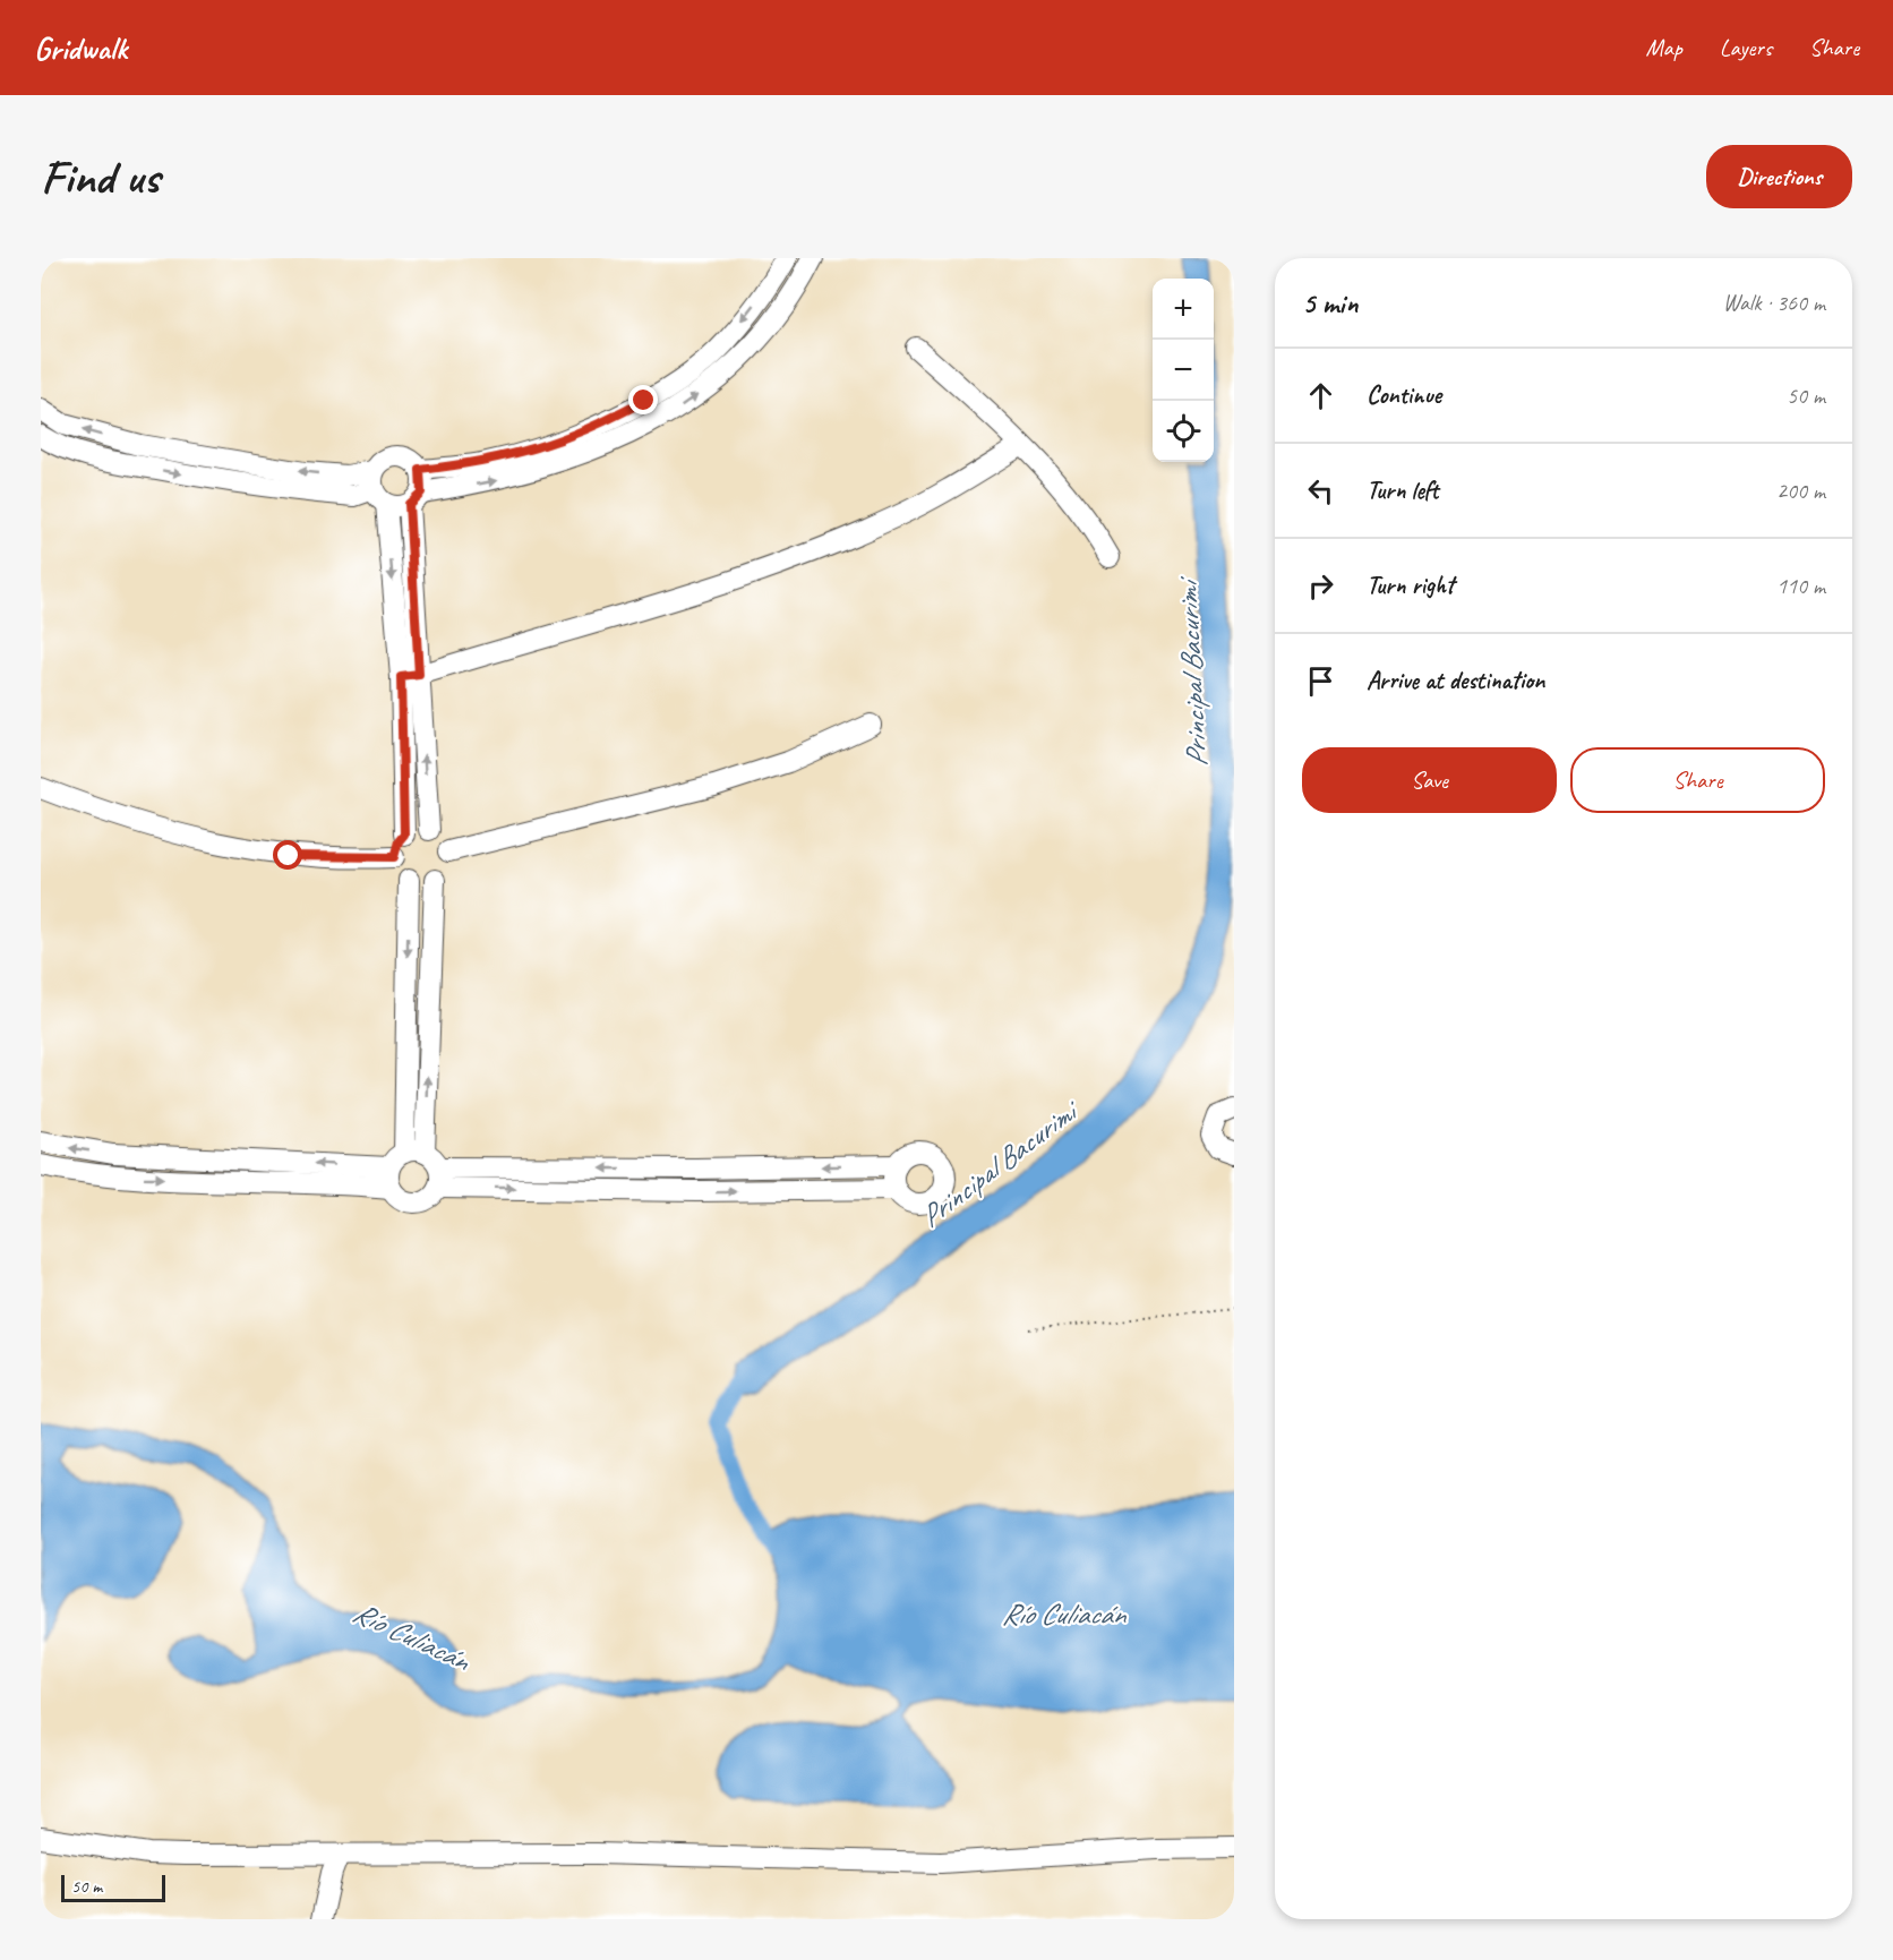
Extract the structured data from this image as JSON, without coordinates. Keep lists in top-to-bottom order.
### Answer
{
  "water": ["Principal Bacurimi", "Río Culiacán"],
  "scale_bar": "50 m",
  "page": {
    "header": "Gridwalk",
    "nav": ["Map", "Layers", "Share"],
    "buttons": [
      "Directions",
      ["Save", "Share"]
    ],
    "title": "Find us",
    "heading": ["5 min", "Walk · 360 m"],
    "map_buttons": ["+", "−"],
    "list": [
      ["Continue", "50 m"],
      ["Turn left", "200 m"],
      ["Turn right", "110 m"],
      "Arrive at destination"
    ],
    "scale": "50 m"
  }
}
